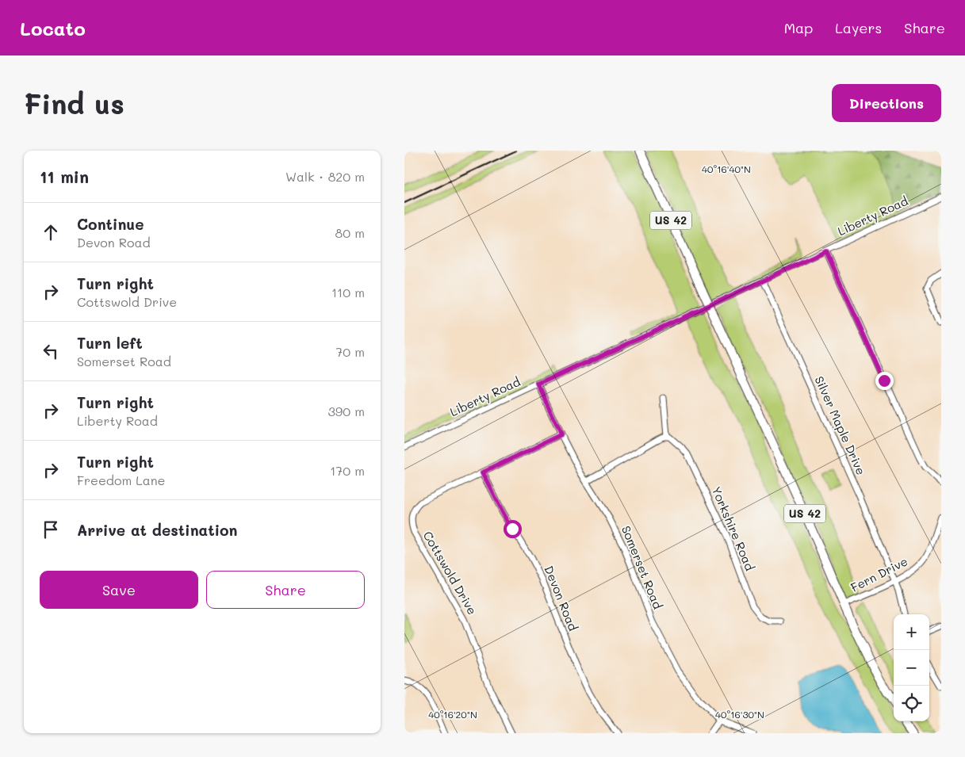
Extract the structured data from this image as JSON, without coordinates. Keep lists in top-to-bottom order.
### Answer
{
  "streets": {
    "highway": ["US 42"],
    "street": [
      "Liberty Road",
      "Silver Maple Drive",
      "Yorkshire Road",
      "Somerset Road",
      "Cottswold Drive",
      "Fern Drive",
      "Devon Road"
    ]
  },
  "crossings": [
    ["Liberty Road", "Silver Maple Drive"],
    ["Liberty Road", "Somerset Road"],
    ["US 42", "Fern Drive"],
    ["Silver Maple Drive", "Fern Drive"],
    ["Somerset Road", "Cottswold Drive"],
    ["Cottswold Drive", "Devon Road"]
  ],
  "page": {
    "header": "Locato",
    "nav": ["Map", "Layers", "Share"],
    "buttons": [
      "Directions",
      ["Save", "Share"]
    ],
    "title": "Find us",
    "heading": ["11 min", "Walk · 820 m"],
    "list": [
      ["Continue", "Devon Road", "80 m"],
      ["Turn right", "Cottswold Drive", "110 m"],
      ["Turn left", "Somerset Road", "70 m"],
      ["Turn right", "Liberty Road", "390 m"],
      ["Turn right", "Freedom Lane", "170 m"],
      "Arrive at destination"
    ],
    "map_buttons": ["+", "−"]
  },
  "coordinates": ["40°16'40\"N", "40°16'20\"N", "40°16'30\"N"]
}
